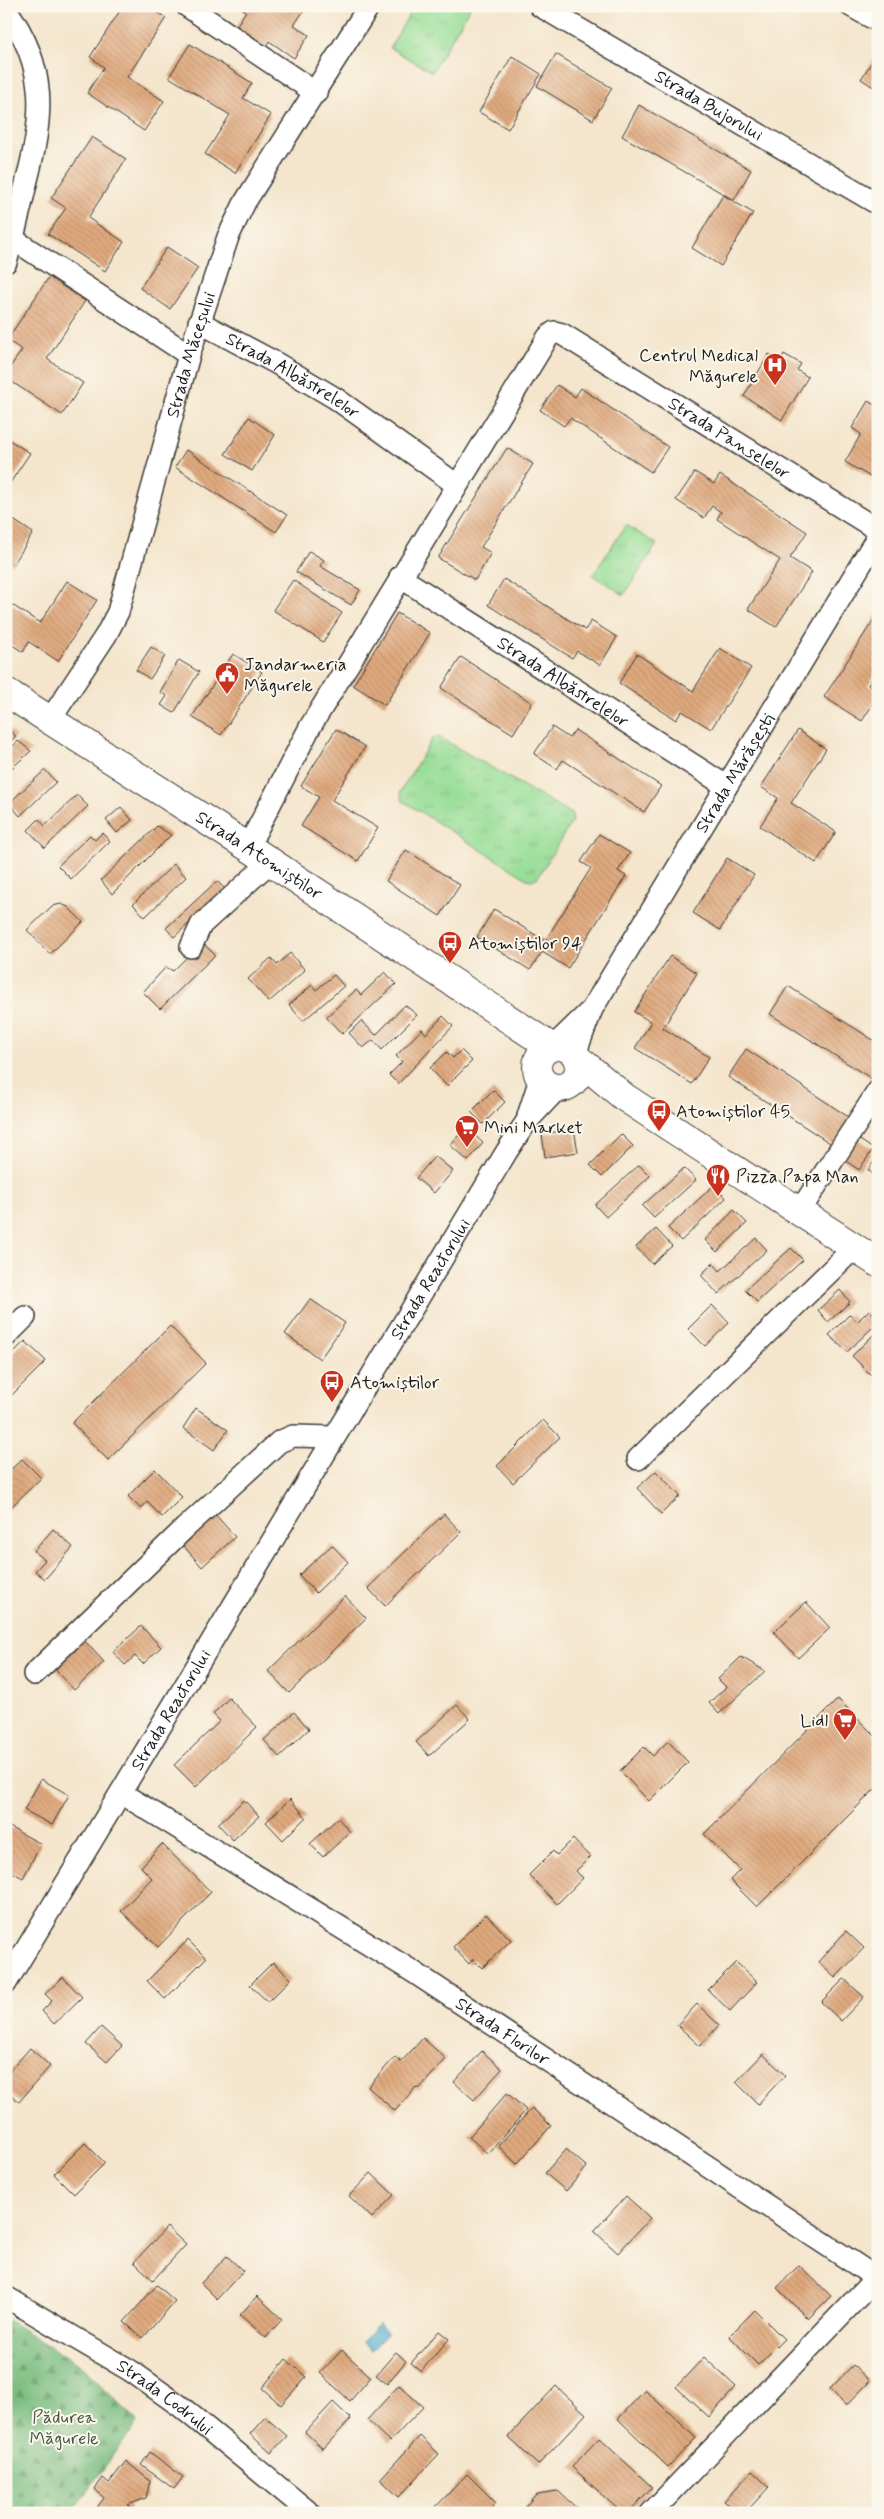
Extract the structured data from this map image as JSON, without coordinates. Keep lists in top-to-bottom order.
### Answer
{
  "streets": {
    "main road": ["Strada Atomiștilor"],
    "street": [
      "Strada Bujorului",
      "Strada Măceșului",
      "Strada Albăstrelelor",
      "Strada Panselelor",
      "Strada Mărășești",
      "Strada Reactorului",
      "Strada Florilor",
      "Strada Codrului"
    ]
  },
  "crossings": [
    ["Strada Măceșului", "Strada Albăstrelelor"],
    ["Strada Măceșului", "Strada Atomiștilor"],
    ["Strada Albăstrelelor", "Strada Panselelor"],
    ["Strada Albăstrelelor", "Strada Mărășești"],
    ["Strada Panselelor", "Strada Mărășești"],
    ["Strada Mărășești", "Strada Atomiștilor"],
    ["Strada Mărășești", "Strada Reactorului"],
    ["Strada Atomiștilor", "Strada Reactorului"],
    ["Strada Reactorului", "Strada Florilor"]
  ],
  "parks": ["Pădurea Măgurele"],
  "places": {
    "hospital": ["Centrul Medical Măgurele"],
    "public building": ["Jandarmeria Măgurele"],
    "bus stop": ["Atomiștilor 94", "Atomiștilor 45", "Atomiștilor"],
    "supermarket": ["Mini Market", "Lidl"],
    "restaurant": ["Pizza Papa Man"]
  }
}
